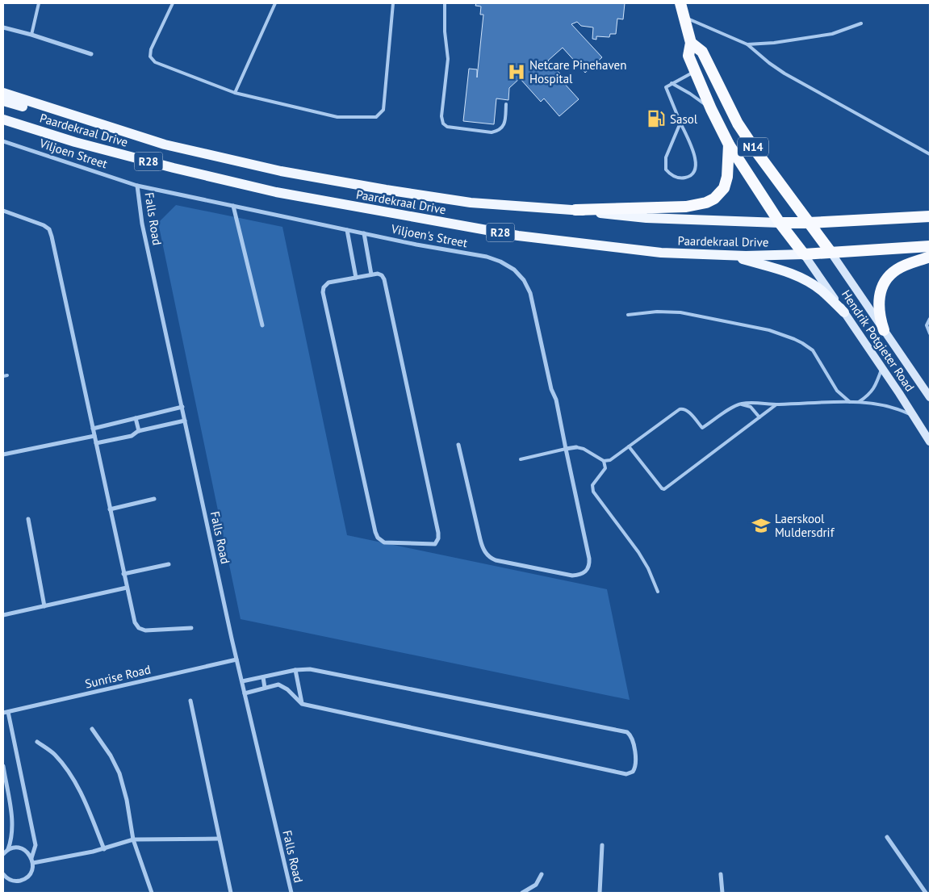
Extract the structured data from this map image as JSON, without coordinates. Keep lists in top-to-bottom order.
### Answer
{
  "streets": {
    "highway": ["N14"],
    "main road": ["Paardekraal Drive", "R28", "Hendrik Potgieter Road"],
    "street": [
      "Viljoen Street",
      "Falls Road",
      "Viljoen's Street",
      "Sunrise Road"
    ]
  },
  "crossings": [
    ["Paardekraal Drive", "N14"],
    ["Paardekraal Drive", "Hendrik Potgieter Road"],
    ["N14", "Hendrik Potgieter Road"],
    ["Viljoen Street", "Falls Road"],
    ["Viljoen Street", "Viljoen's Street"],
    ["Falls Road", "Viljoen's Street"],
    ["Falls Road", "Sunrise Road"]
  ],
  "places": {
    "hospital": ["Netcare Pinehaven Hospital"],
    "fuel station": ["Sasol"],
    "school or university": ["Laerskool Muldersdrif"]
  }
}
